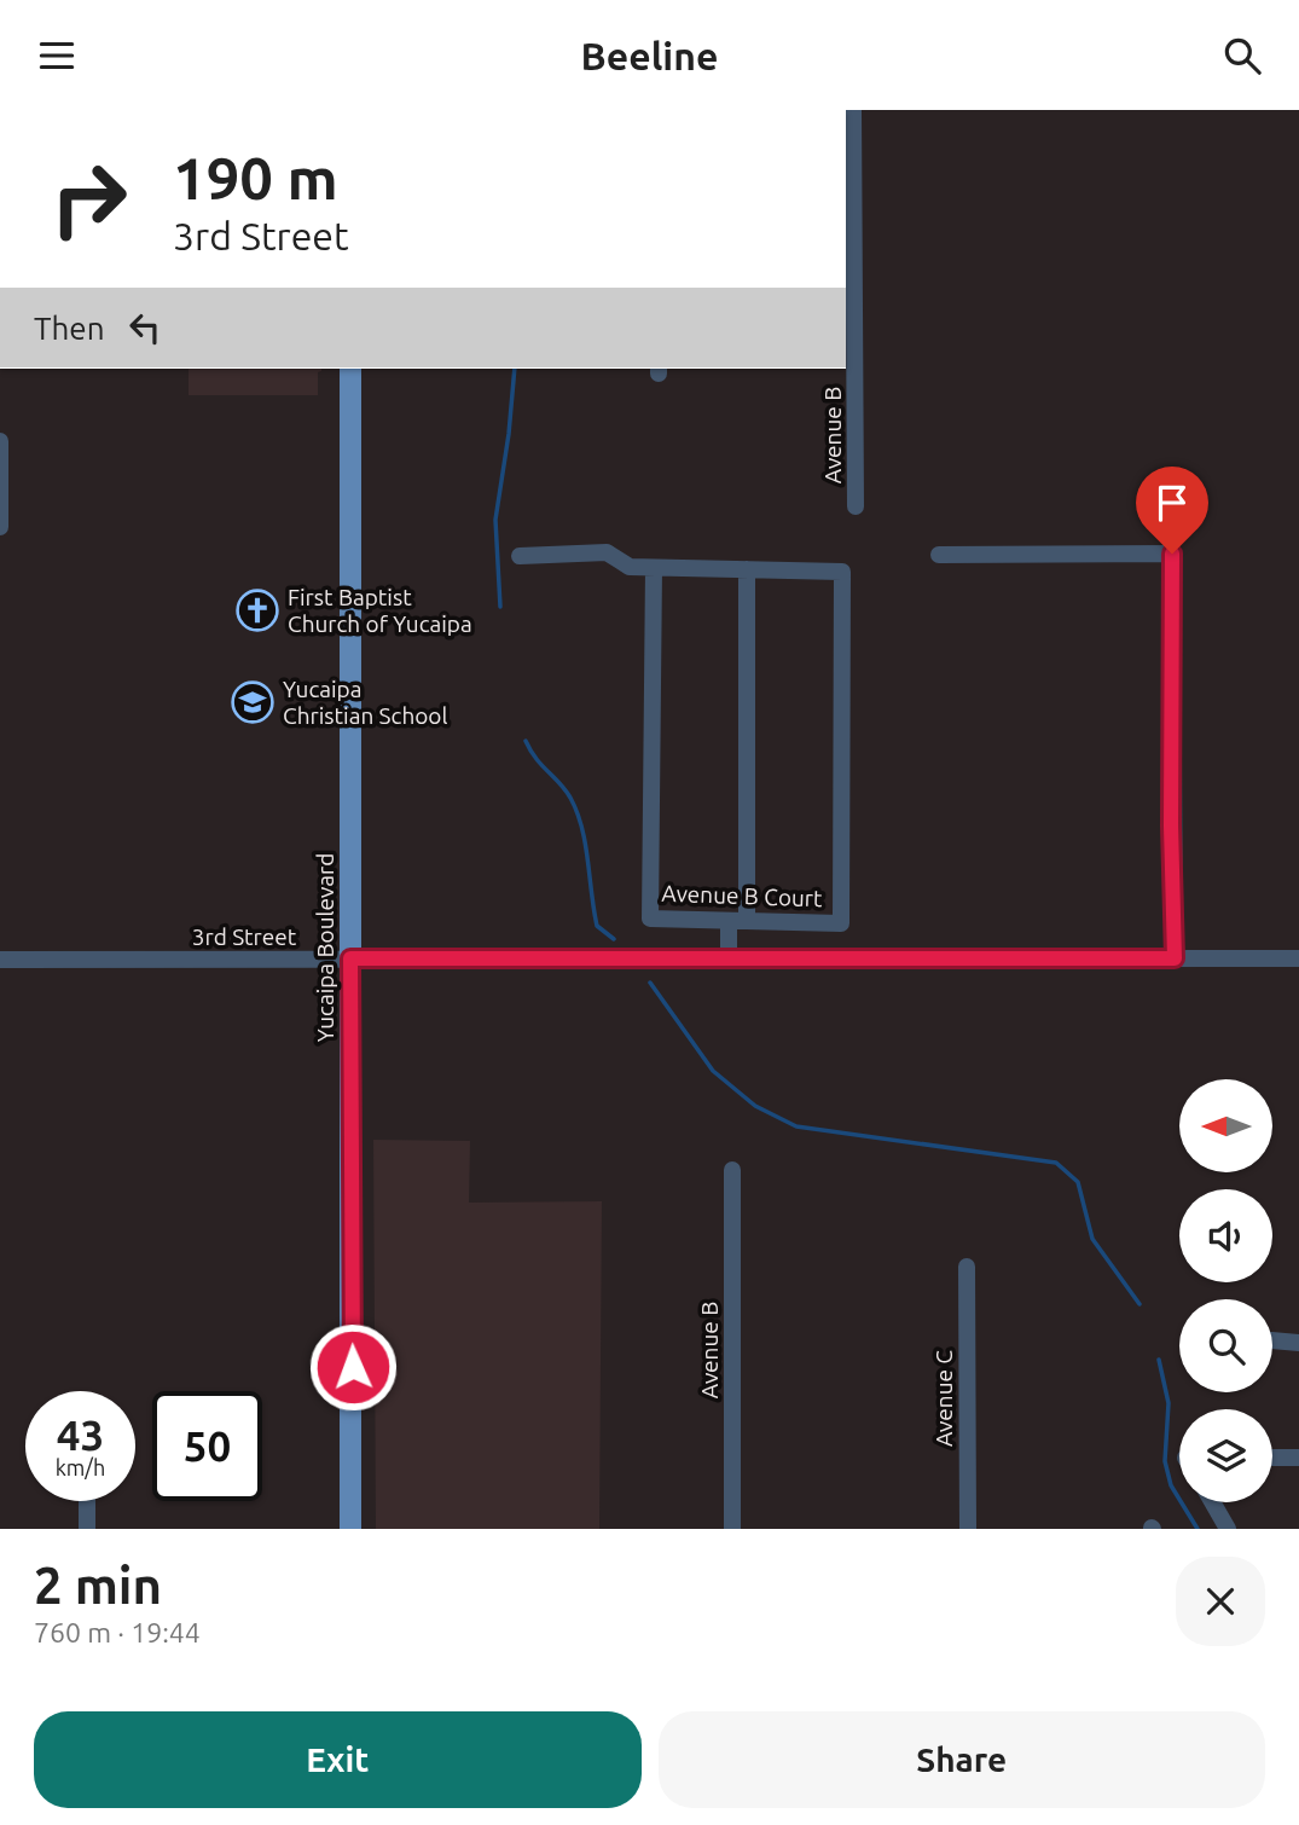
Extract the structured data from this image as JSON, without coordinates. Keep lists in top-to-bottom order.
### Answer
{
  "streets": {
    "main road": ["Yucaipa Boulevard"],
    "street": [
      "Avenue B",
      "Avenue B Court",
      "3rd Street",
      "Avenue C"
    ]
  },
  "crossings": [
    ["3rd Street", "Yucaipa Boulevard"]
  ],
  "places": {
    "church": ["First Baptist Church of Yucaipa"],
    "school or university": ["Yucaipa Christian School"]
  },
  "north": "left",
  "page": {
    "header": "Beeline",
    "turn": ["190 m", "3rd Street"],
    "then": "Then",
    "speed": "43 km/h",
    "limit": "50",
    "heading": ["2 min", "760 m · 19:44"],
    "buttons": ["Exit", "Share"]
  }
}
